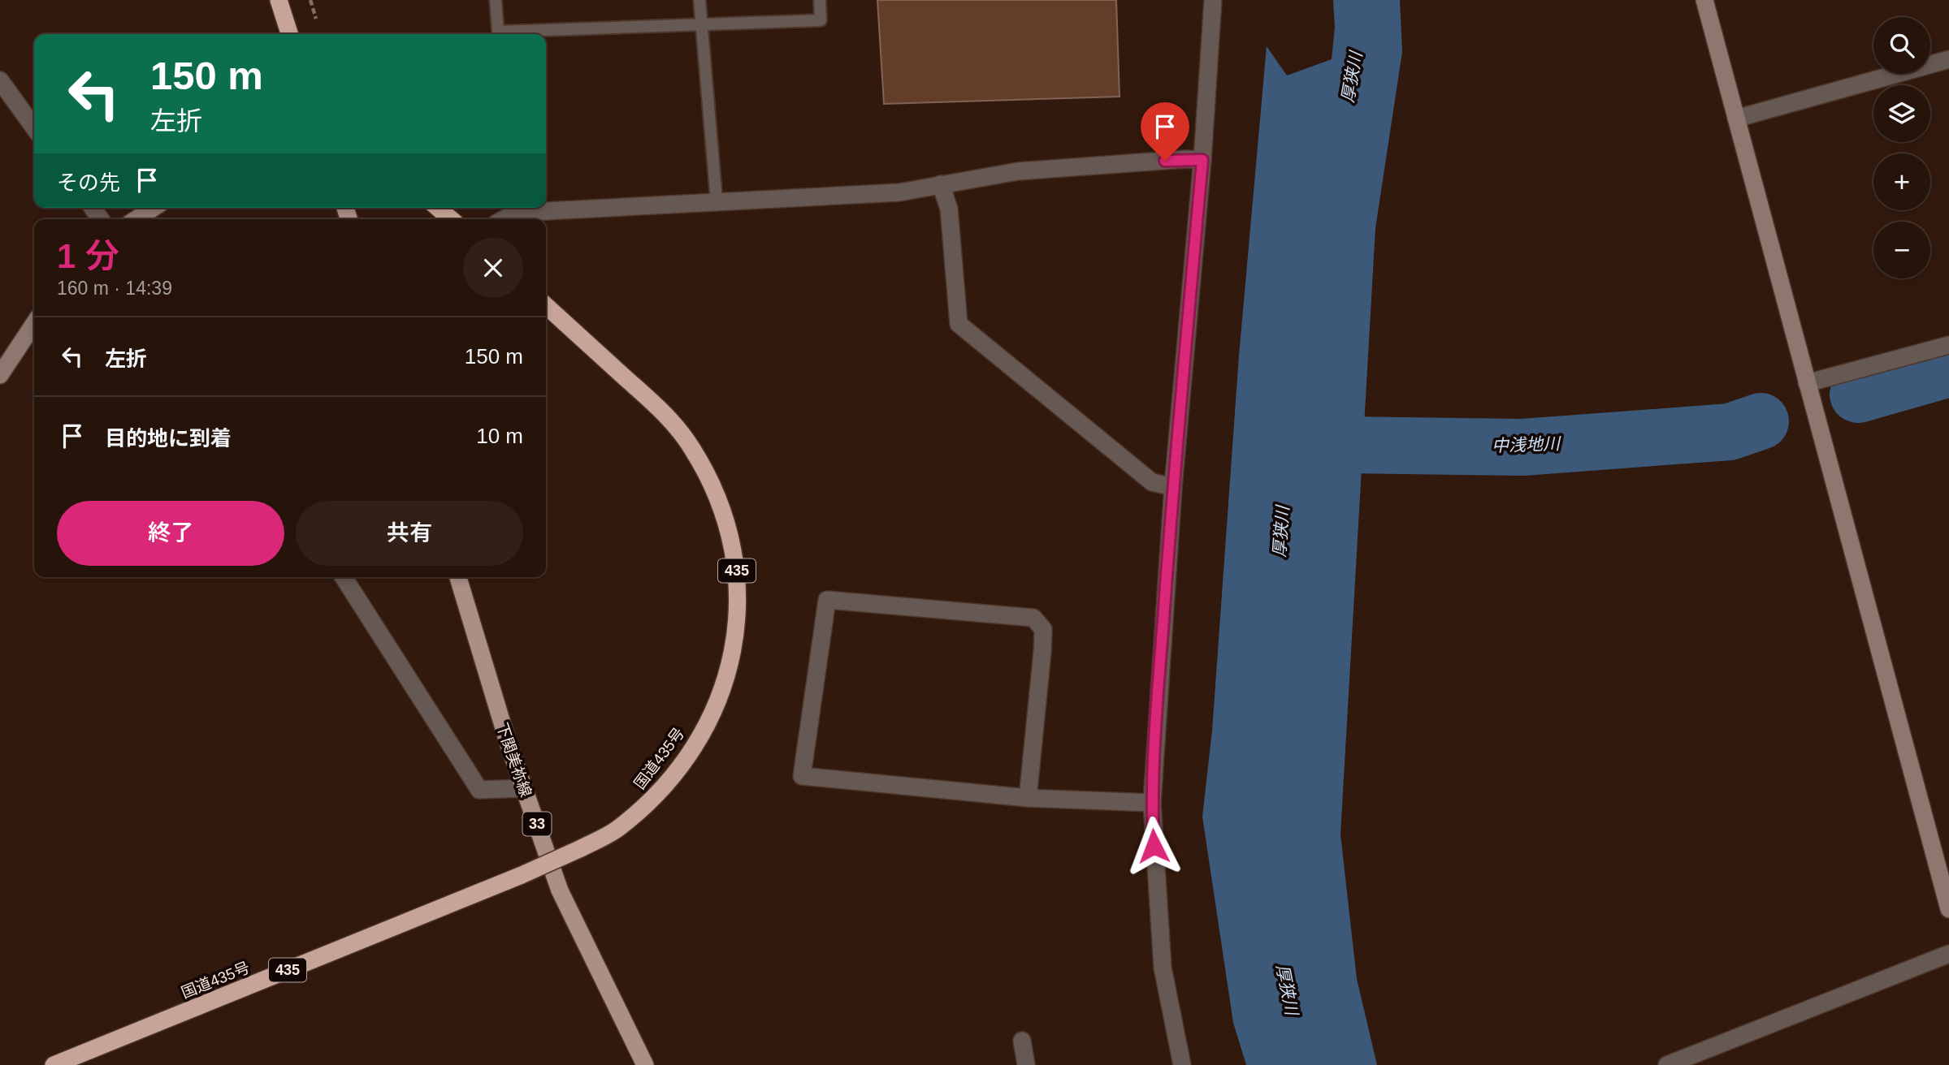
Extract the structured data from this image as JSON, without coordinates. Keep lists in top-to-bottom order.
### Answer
{
  "streets": {
    "highway": ["435", "国道435号"],
    "main road": ["下関美祢線", "33"]
  },
  "water": ["厚狭川", "中浅地川"],
  "page": {
    "map_buttons": ["+", "−"],
    "turn": ["150 m", "左折"],
    "then": "その先",
    "heading": ["1 分", "160 m · 14:39"],
    "list": [
      {
        "name": "左折",
        "value": "150 m"
      },
      {
        "name": "目的地に到着",
        "value": "10 m"
      }
    ],
    "buttons": ["終了", "共有"]
  }
}
